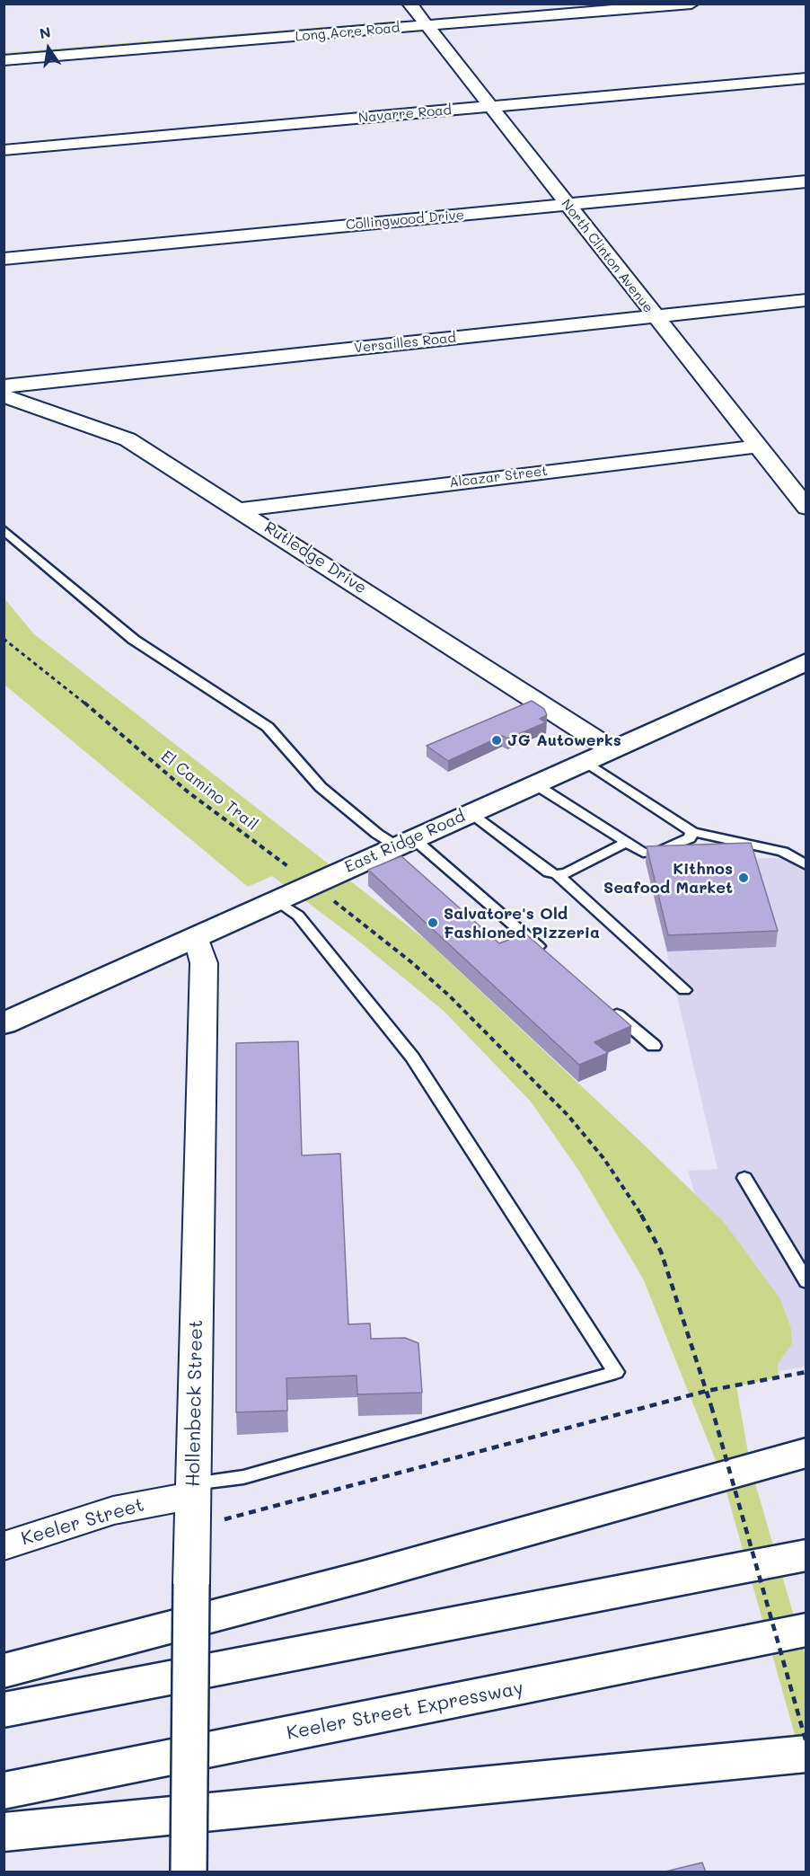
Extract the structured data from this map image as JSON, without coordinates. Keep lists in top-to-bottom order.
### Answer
{
  "streets": {
    "main road": ["East Ridge Road", "Keeler Street Expressway"],
    "street": [
      "Long Acre Road",
      "Navarre Road",
      "Collingwood Drive",
      "North Clinton Avenue",
      "Versailles Road",
      "Alcazar Street",
      "Rutledge Drive",
      "Hollenbeck Street",
      "Keeler Street"
    ],
    "path": ["El Camino Trail"]
  },
  "crossings": [
    ["Long Acre Road", "North Clinton Avenue"],
    ["Navarre Road", "North Clinton Avenue"],
    ["Collingwood Drive", "North Clinton Avenue"],
    ["North Clinton Avenue", "Versailles Road"],
    ["North Clinton Avenue", "Alcazar Street"],
    ["Alcazar Street", "Rutledge Drive"],
    ["Rutledge Drive", "East Ridge Road"],
    ["East Ridge Road", "Hollenbeck Street"],
    ["Hollenbeck Street", "Keeler Street"]
  ],
  "places": ["JG Autowerks", "Kithnos Seafood Market", "Salvatore's Old Fashioned Pizzeria"],
  "north": "top"
}
